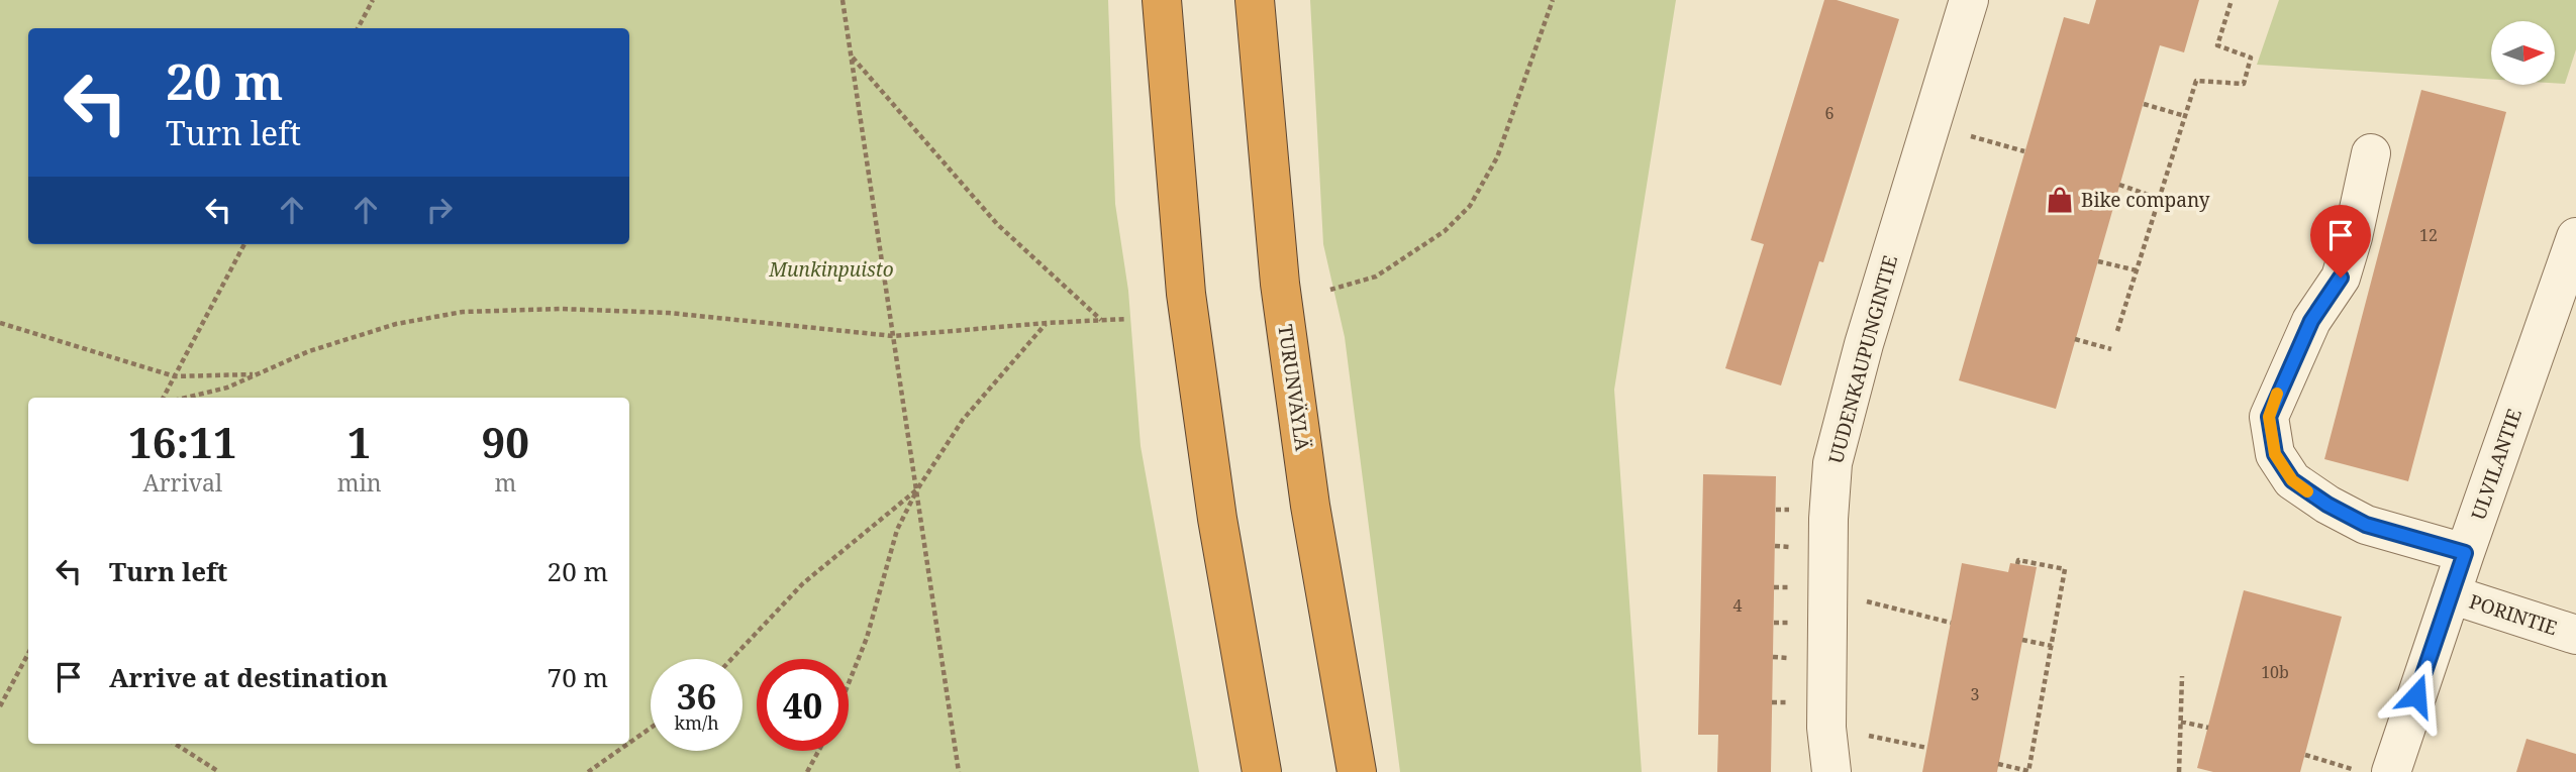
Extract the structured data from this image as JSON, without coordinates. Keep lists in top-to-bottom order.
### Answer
{
  "streets": {
    "highway": ["TURUNVÄYLÄ"],
    "street": ["UUDENKAUPUNGINTIE", "ULVILANTIE", "PORINTIE"]
  },
  "crossings": [
    ["ULVILANTIE", "PORINTIE"]
  ],
  "parks": ["Munkinpuisto"],
  "places": {
    "shop": ["Bike company"]
  },
  "house_numbers": [
    "6",
    "12",
    "4",
    "10b",
    "3"
  ],
  "north": "right",
  "page": {
    "turn": ["20 m", "Turn left"],
    "eta": [
      "16:11",
      "Arrival",
      "1",
      "min",
      "90",
      "m"
    ],
    "list": [
      {
        "name": "Turn left",
        "value": "20 m"
      },
      {
        "name": "Arrive at destination",
        "value": "70 m"
      }
    ],
    "speed": "36 km/h",
    "limit": "40"
  }
}
